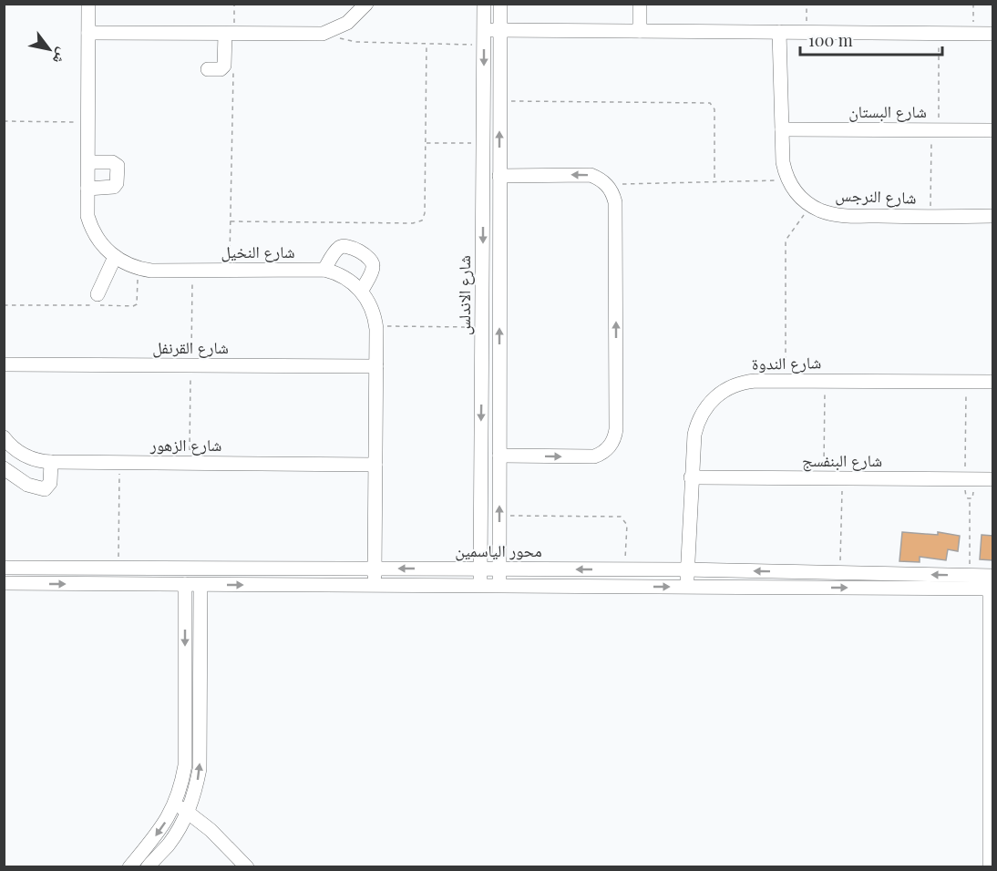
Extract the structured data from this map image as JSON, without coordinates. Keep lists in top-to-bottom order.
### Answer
{
  "streets": {
    "street": [
      "شارع البستان",
      "شارع النرجس",
      "شارع النخيل",
      "شارع الاندلس",
      "شارع القرنفل",
      "شارع الندوة",
      "شارع الزهور",
      "شارع البنفسج",
      "محور الياسمين"
    ]
  },
  "crossings": [
    ["شارع البستان", "شارع النرجس"],
    ["شارع الاندلس", "محور الياسمين"],
    ["شارع الندوة", "شارع البنفسج"],
    ["شارع الندوة", "محور الياسمين"]
  ],
  "scale_bar": "100 m",
  "north": "bottom right"
}
